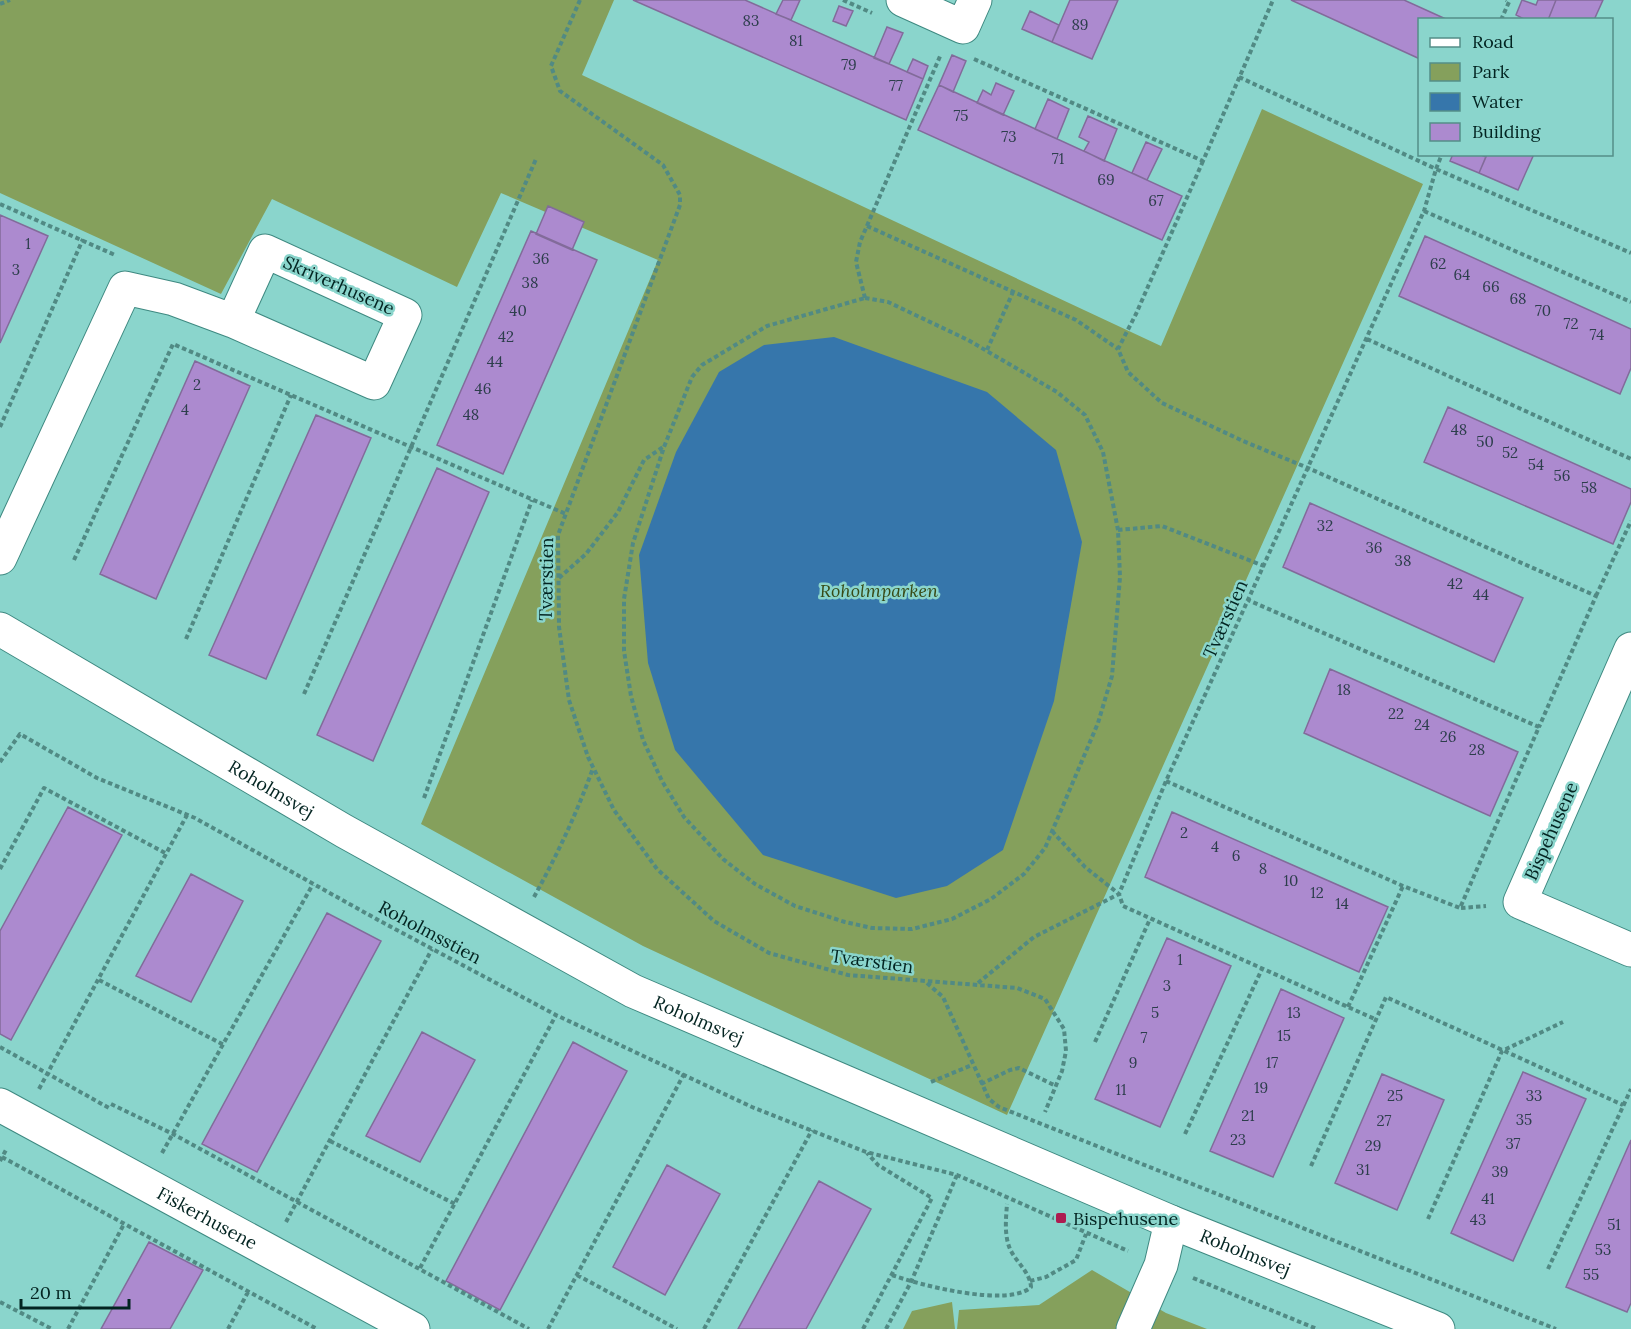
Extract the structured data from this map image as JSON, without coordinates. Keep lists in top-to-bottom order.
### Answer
{
  "streets": {
    "street": [
      "Skriverhusene",
      "Roholmsvej",
      "Bispehusene",
      "Fiskerhusene"
    ],
    "path": ["Tværstien", "Roholmsstien"]
  },
  "parks": ["Roholmparken"],
  "places": {
    "transit": ["Bispehusene"]
  },
  "house_numbers": [
    "83",
    "89",
    "81",
    "79",
    "77",
    "75",
    "73",
    "71",
    "69",
    "67",
    "1",
    "36",
    "62",
    "3",
    "64",
    "38",
    "66",
    "68",
    "40",
    "70",
    "72",
    "74",
    "42",
    "44",
    "2",
    "46",
    "4",
    "48",
    "48",
    "50",
    "52",
    "54",
    "56",
    "58",
    "32",
    "36",
    "38",
    "42",
    "44",
    "18",
    "22",
    "24",
    "26",
    "28",
    "2",
    "4",
    "6",
    "8",
    "10",
    "12",
    "14",
    "1",
    "3",
    "5",
    "13",
    "15",
    "7",
    "9",
    "17",
    "19",
    "11",
    "25",
    "33",
    "21",
    "35",
    "27",
    "23",
    "37",
    "29",
    "31",
    "39",
    "41",
    "43",
    "51",
    "53",
    "55"
  ],
  "legend": [
    "Road",
    "Park",
    "Water",
    "Building"
  ],
  "scale_bar": "20 m"
}
